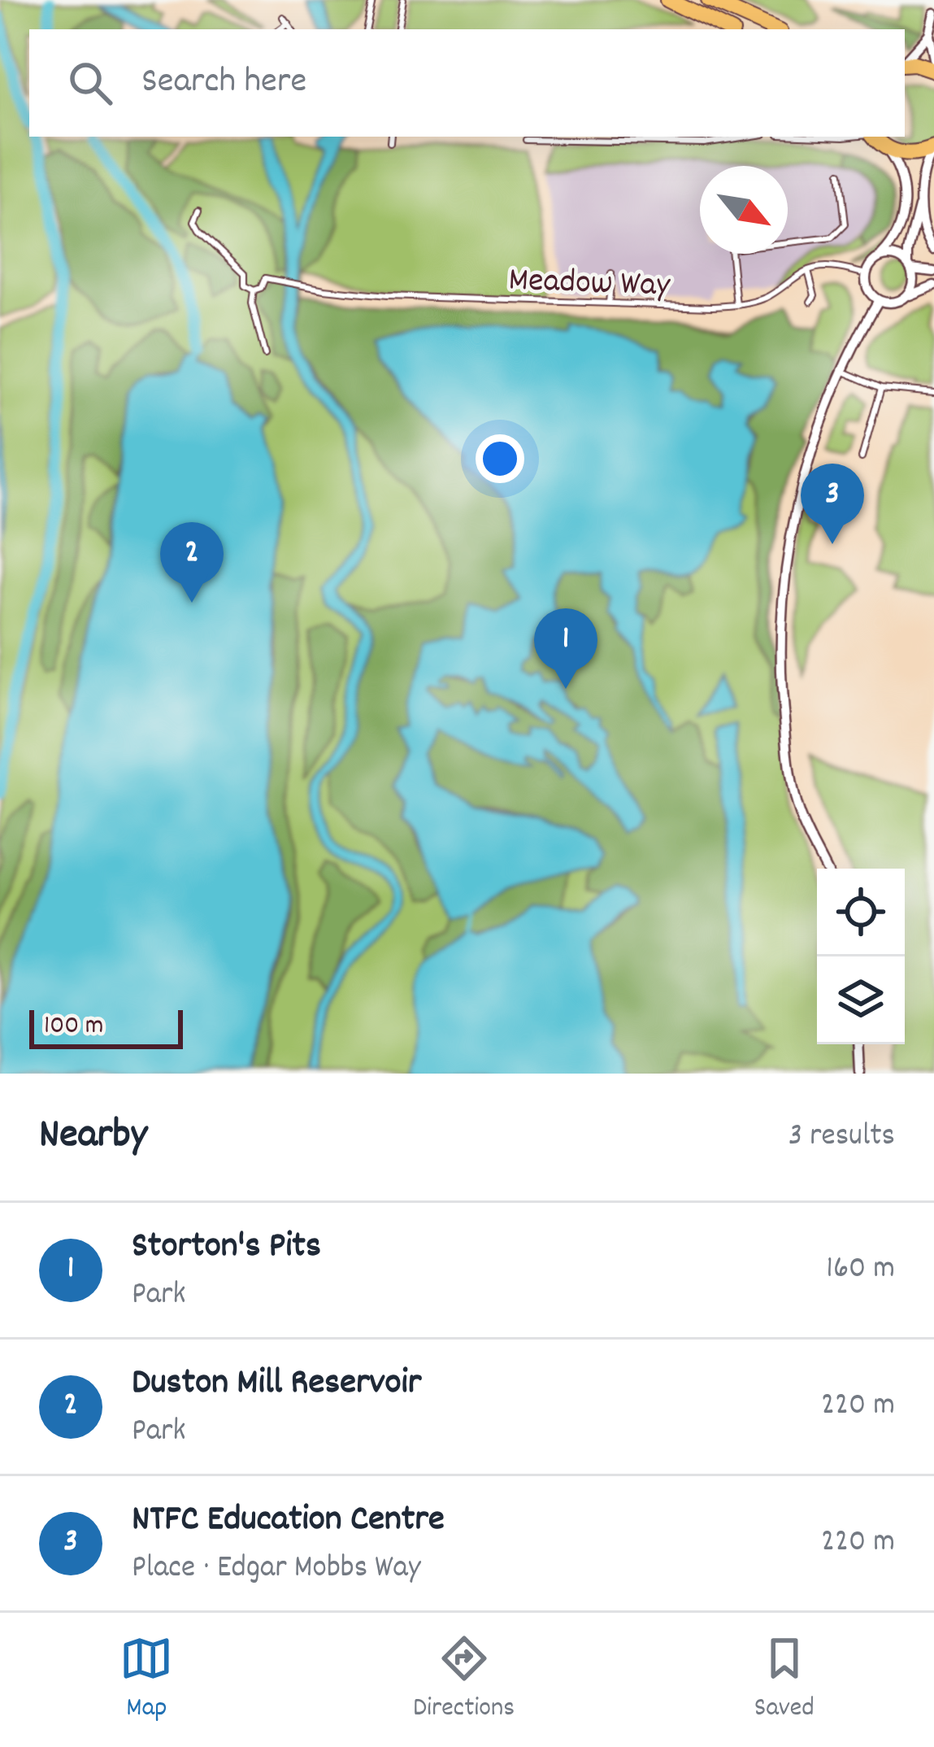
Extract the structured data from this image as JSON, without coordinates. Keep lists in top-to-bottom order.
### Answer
{
  "streets": {
    "lane": ["Meadow Way"]
  },
  "scale_bar": "100 m",
  "north": "bottom right",
  "page": {
    "search": "Search here",
    "pins": ["3", "2", "1"],
    "scale": "100 m",
    "heading": ["Nearby", "3 results"],
    "list": [
      {
        "mark": "1",
        "name": "Storton's Pits",
        "note": "Park",
        "value": "160 m"
      },
      {
        "mark": "2",
        "name": "Duston Mill Reservoir",
        "note": "Park",
        "value": "220 m"
      },
      {
        "mark": "3",
        "name": "NTFC Education Centre",
        "note": "Place · Edgar Mobbs Way",
        "value": "220 m"
      }
    ],
    "nav": ["Map", "Directions", "Saved"]
  }
}
